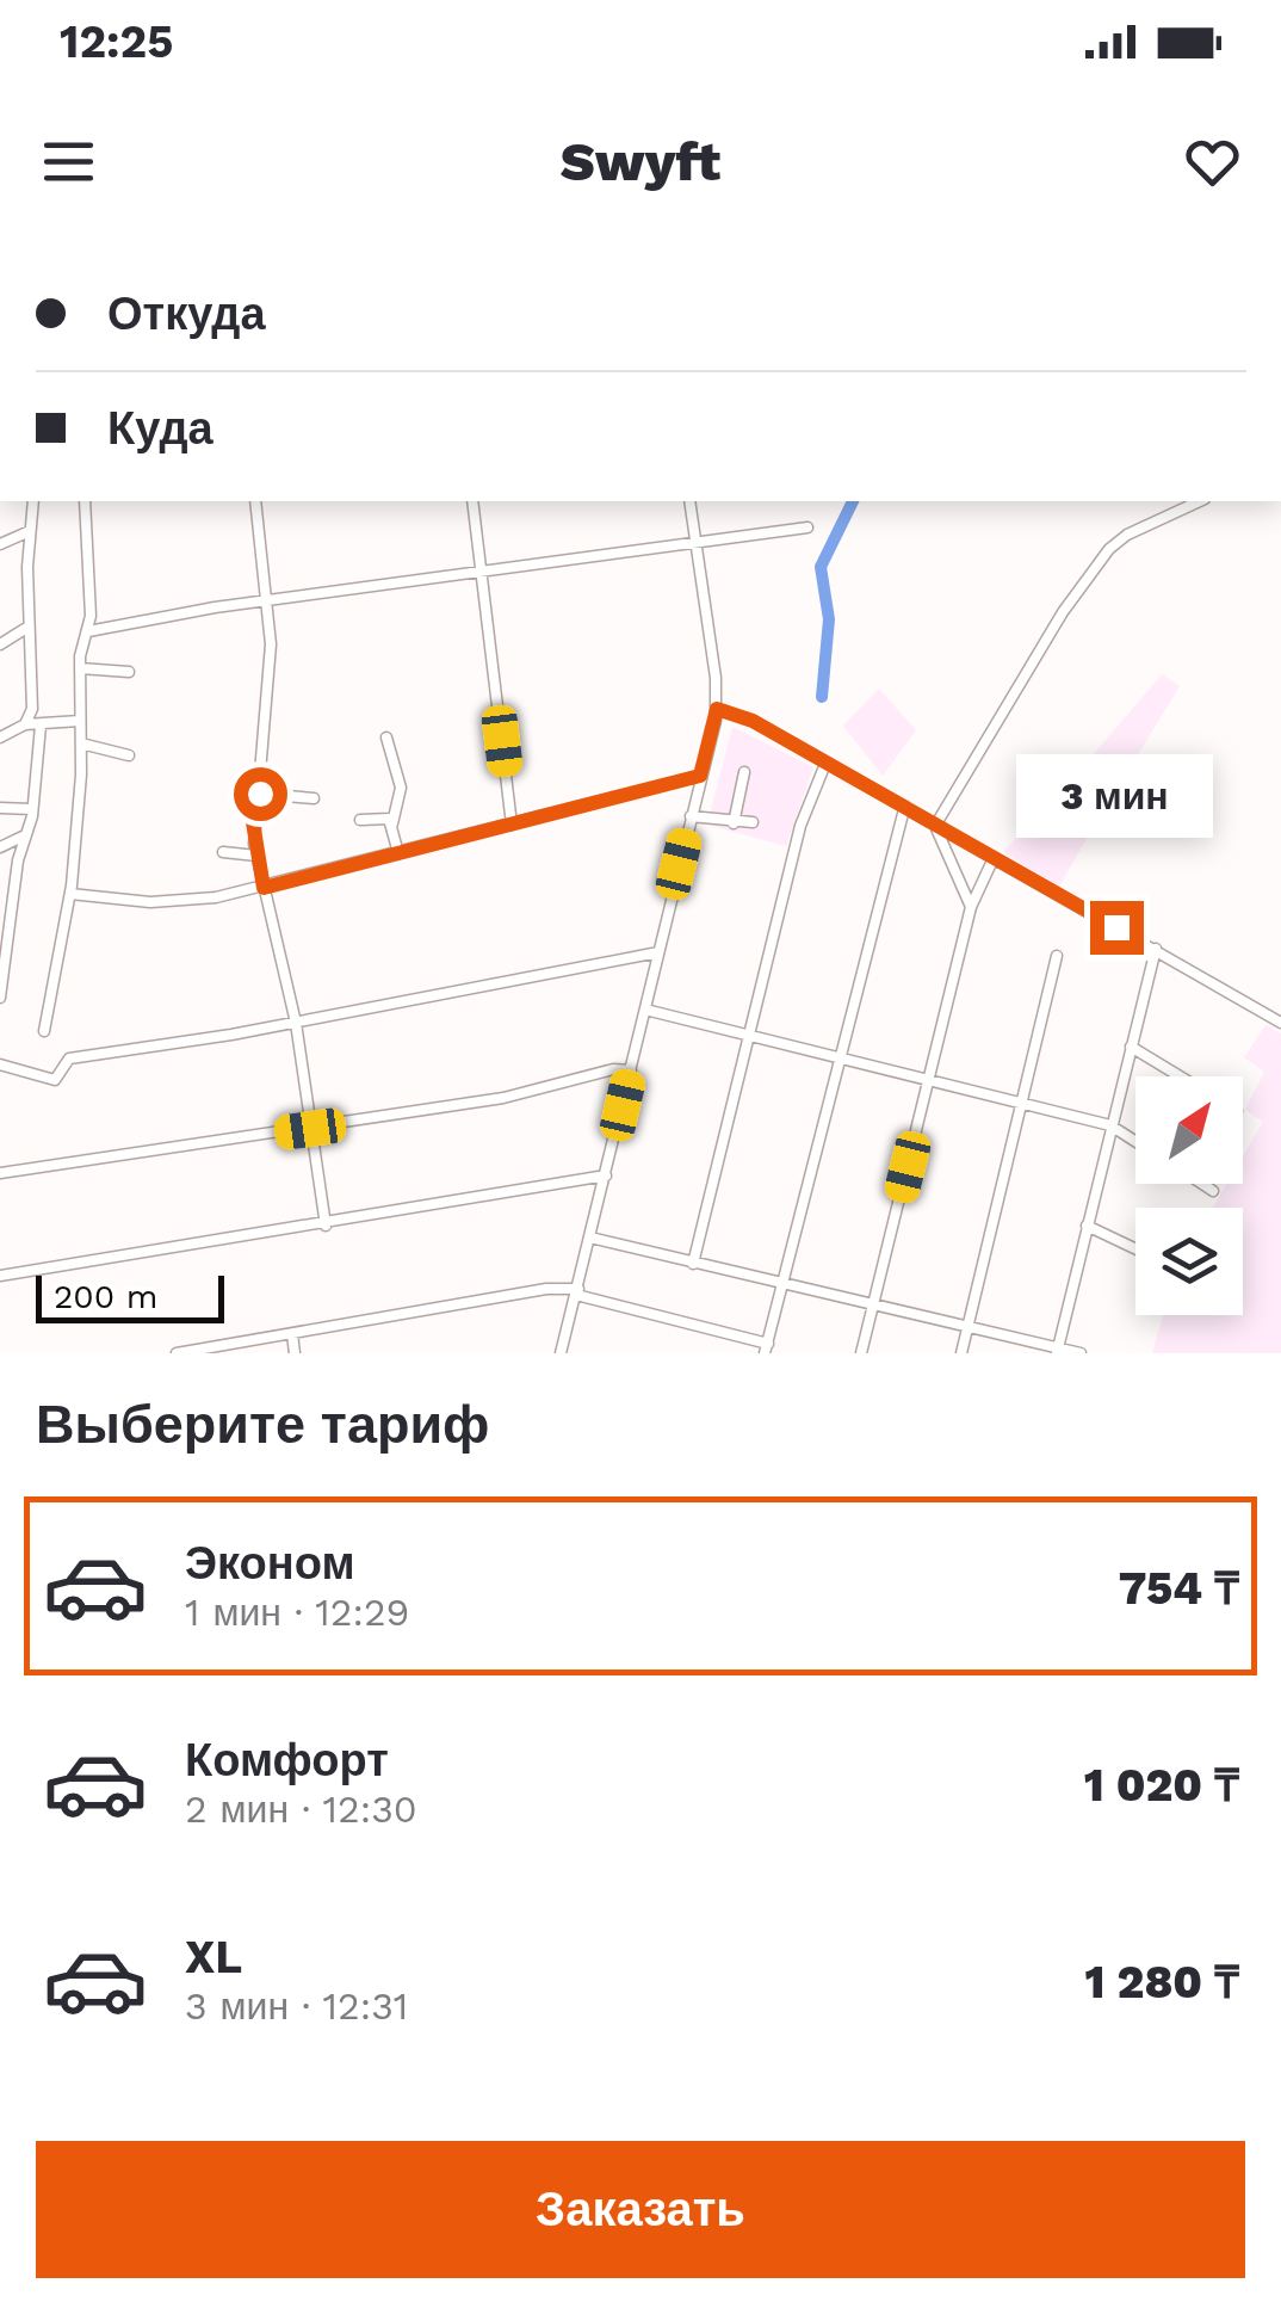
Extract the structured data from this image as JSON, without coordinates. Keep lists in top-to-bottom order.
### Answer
{
  "scale_bar": "200 m",
  "north": "top right",
  "page": {
    "status": "12:25",
    "header": "Swyft",
    "banner": ["Откуда", "Куда"],
    "bubble": "3 мин",
    "scale": "200 m",
    "heading": "Выберите тариф",
    "list": [
      {
        "name": "Эконом",
        "note": "1 мин · 12:29",
        "value": "754 ₸"
      },
      {
        "name": "Комфорт",
        "note": "2 мин · 12:30",
        "value": "1 020 ₸"
      },
      {
        "name": "XL",
        "note": "3 мин · 12:31",
        "value": "1 280 ₸"
      }
    ],
    "buttons": "Заказать"
  }
}
